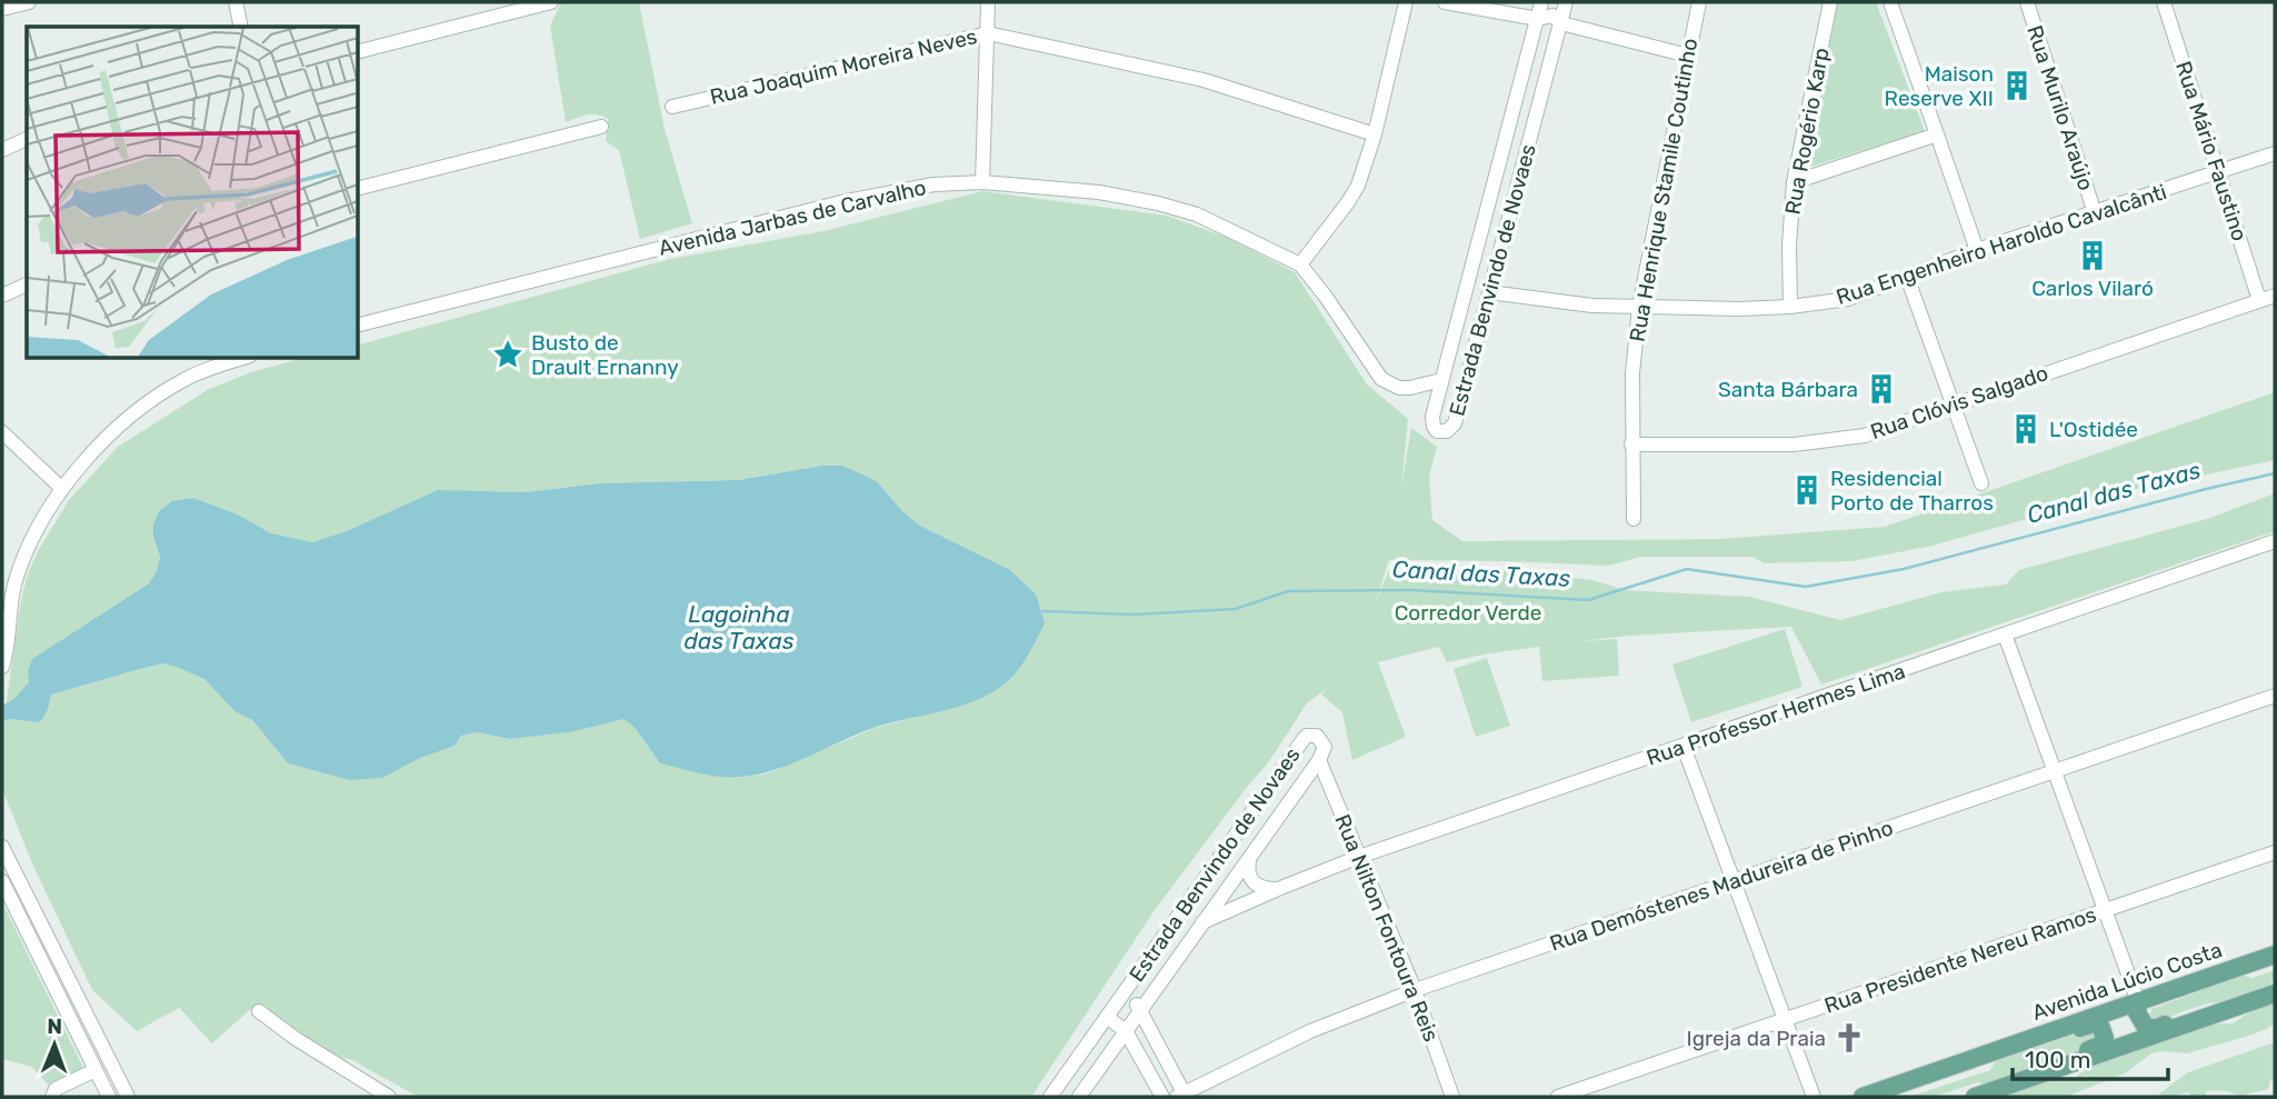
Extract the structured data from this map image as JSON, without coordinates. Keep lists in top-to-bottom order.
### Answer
{
  "streets": {
    "main road": ["Avenida Lúcio Costa"],
    "street": [
      "Rua Joaquim Moreira Neves",
      "Rua Murilo Araújo",
      "Rua Rogério Karp",
      "Rua Mário Faustino",
      "Rua Henrique Stamile Coutinho",
      "Avenida Jarbas de Carvalho",
      "Rua Engenheiro Haroldo Cavalcânti",
      "Estrada Benvindo de Novaes",
      "Rua Clóvis Salgado",
      "Rua Professor Hermes Lima",
      "Rua Demóstenes Madureira de Pinho",
      "Rua Nilton Fontoura Reis",
      "Rua Presidente Nereu Ramos"
    ]
  },
  "crossings": [
    ["Rua Murilo Araújo", "Rua Engenheiro Haroldo Cavalcânti"],
    ["Rua Rogério Karp", "Rua Engenheiro Haroldo Cavalcânti"],
    ["Rua Mário Faustino", "Rua Engenheiro Haroldo Cavalcânti"],
    ["Rua Mário Faustino", "Rua Clóvis Salgado"],
    ["Rua Henrique Stamile Coutinho", "Rua Engenheiro Haroldo Cavalcânti"],
    ["Rua Henrique Stamile Coutinho", "Rua Clóvis Salgado"],
    ["Avenida Jarbas de Carvalho", "Estrada Benvindo de Novaes"],
    ["Rua Engenheiro Haroldo Cavalcânti", "Estrada Benvindo de Novaes"],
    ["Estrada Benvindo de Novaes", "Rua Professor Hermes Lima"],
    ["Estrada Benvindo de Novaes", "Rua Nilton Fontoura Reis"],
    ["Rua Professor Hermes Lima", "Rua Nilton Fontoura Reis"],
    ["Rua Demóstenes Madureira de Pinho", "Rua Nilton Fontoura Reis"]
  ],
  "water": ["Canal das Taxas", "Lagoinha das Taxas"],
  "parks": ["Corredor Verde"],
  "places": {
    "building": [
      "Maison Reserve XII",
      "Carlos Vilaró",
      "Santa Bárbara",
      "L'Ostidée",
      "Residencial Porto de Tharros"
    ],
    "place": ["Busto de Drault Ernanny"],
    "church": ["Igreja da Praia"]
  },
  "scale_bar": "100 m",
  "north": "top"
}
